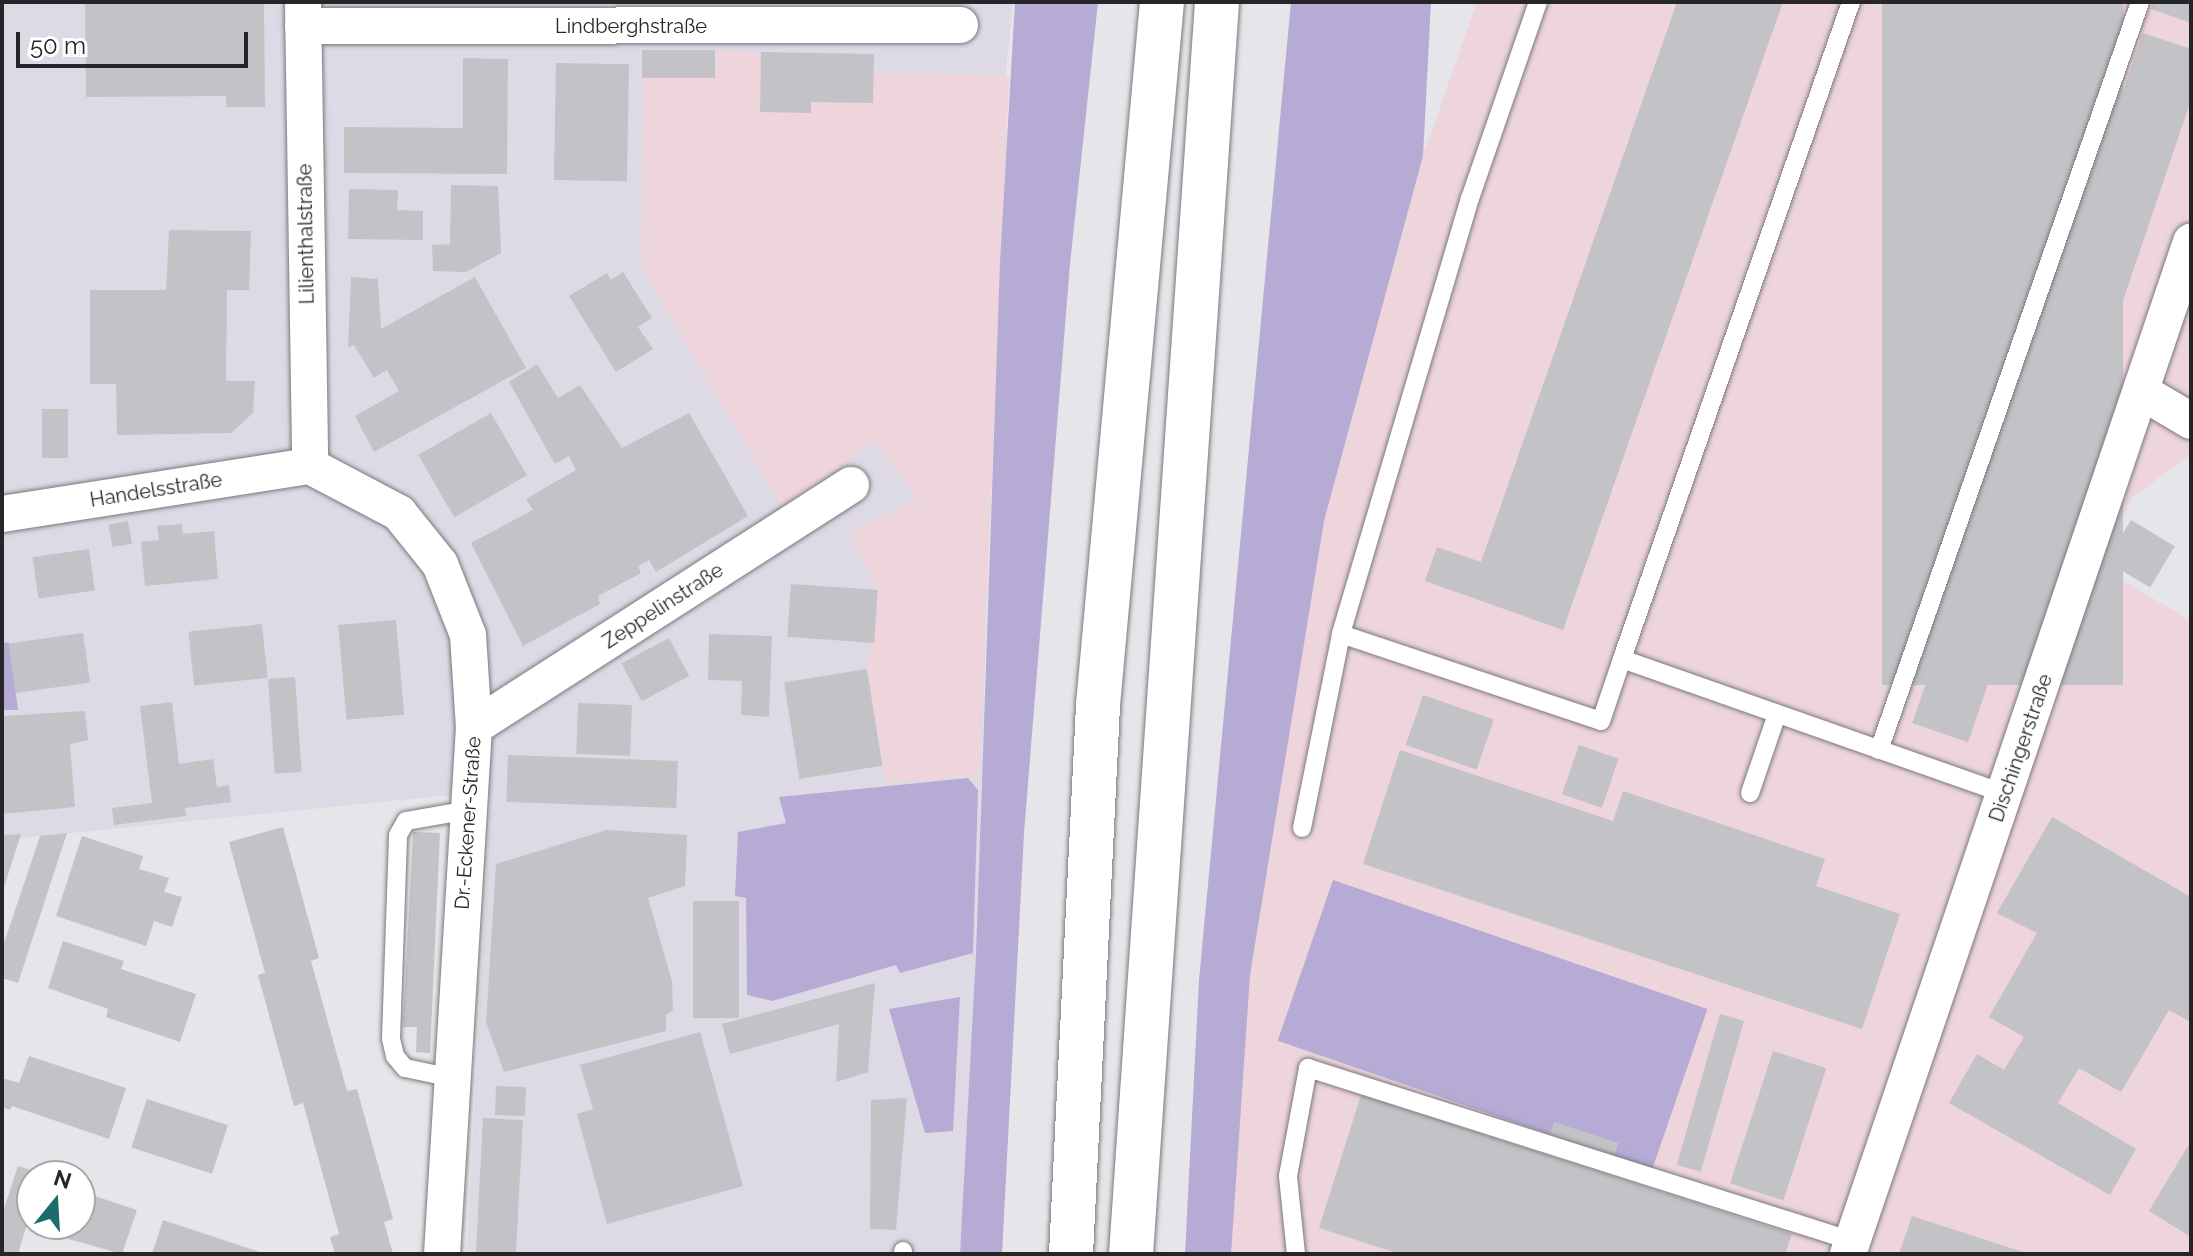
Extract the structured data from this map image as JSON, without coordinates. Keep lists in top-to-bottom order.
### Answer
{
  "streets": {
    "street": [
      "Lindberghstraße",
      "Lilienthalstraße",
      "Handelsstraße",
      "Zeppelinstraße",
      "Dischingerstraße",
      "Dr.-Eckener-Straße"
    ]
  },
  "crossings": [
    ["Lindberghstraße", "Lilienthalstraße"],
    ["Lilienthalstraße", "Handelsstraße"],
    ["Lilienthalstraße", "Dr.-Eckener-Straße"],
    ["Handelsstraße", "Dr.-Eckener-Straße"],
    ["Zeppelinstraße", "Dr.-Eckener-Straße"]
  ],
  "scale_bar": "50 m",
  "north": "top"
}
